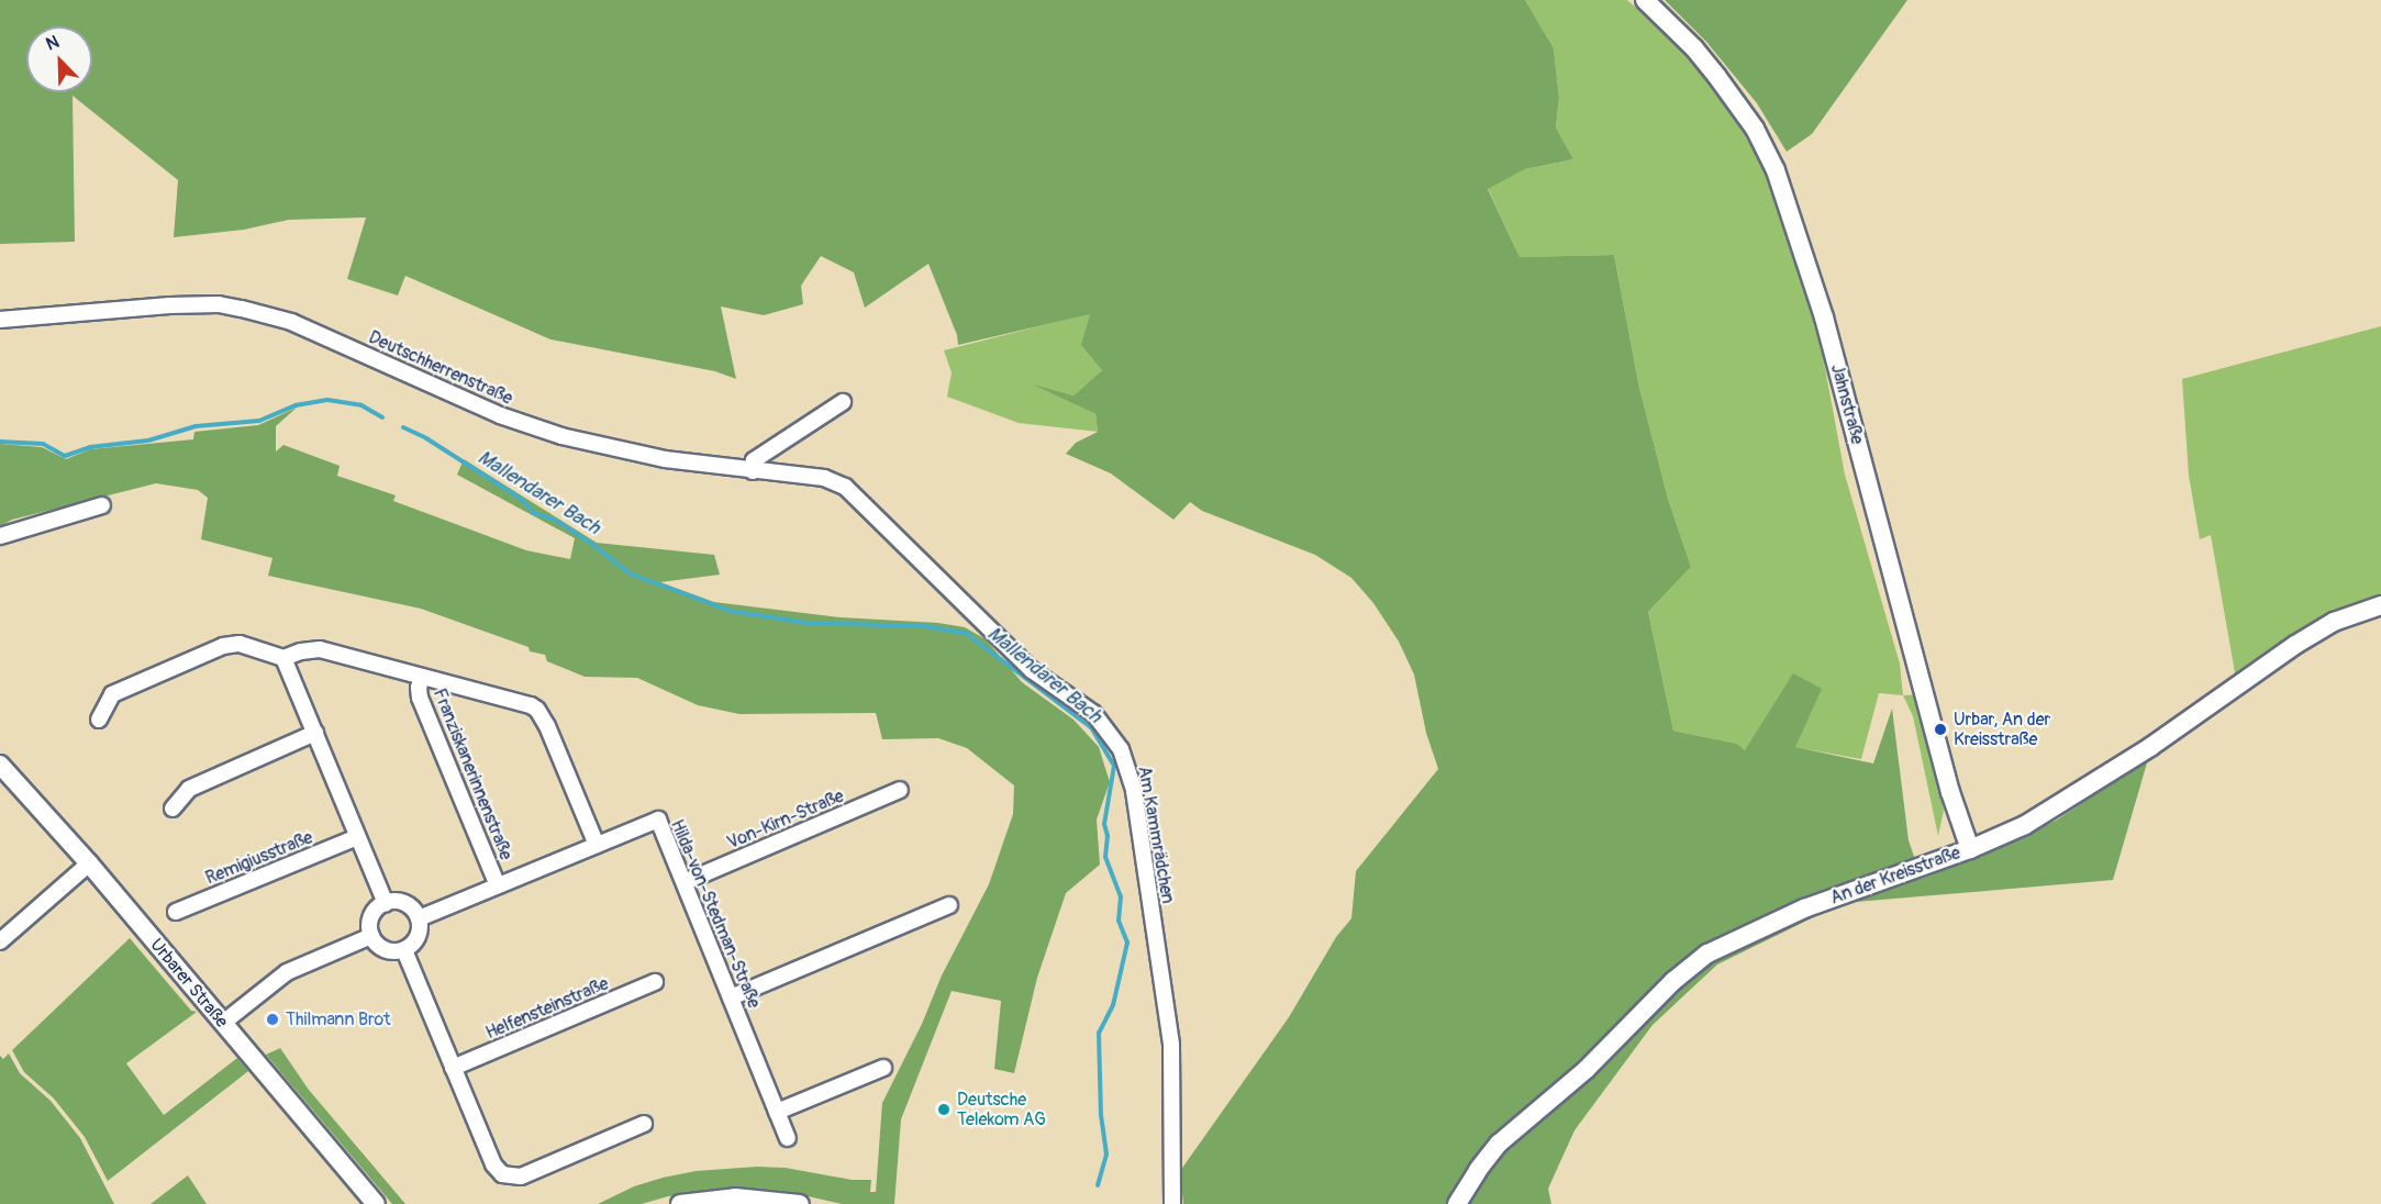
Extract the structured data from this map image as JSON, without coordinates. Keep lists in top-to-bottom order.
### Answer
{
  "streets": {
    "street": [
      "Deutschherrenstraße",
      "Jahnstraße",
      "Franziskanerinnenstraße",
      "Von-Kirn-Straße",
      "Am Kammrädchen",
      "Remigiusstraße",
      "An der Kreisstraße",
      "Hilda-von-Stedman-Straße",
      "Urbarer Straße",
      "Helfensteinstraße"
    ]
  },
  "crossings": [
    ["Deutschherrenstraße", "Am Kammrädchen"],
    ["Jahnstraße", "An der Kreisstraße"],
    ["Franziskanerinnenstraße", "Hilda-von-Stedman-Straße"],
    ["Von-Kirn-Straße", "Hilda-von-Stedman-Straße"]
  ],
  "water": ["Mallendarer Bach"],
  "places": ["Urbar, An der Kreisstraße", "Thilmann Brot", "Deutsche Telekom AG"],
  "north": "top left"
}
